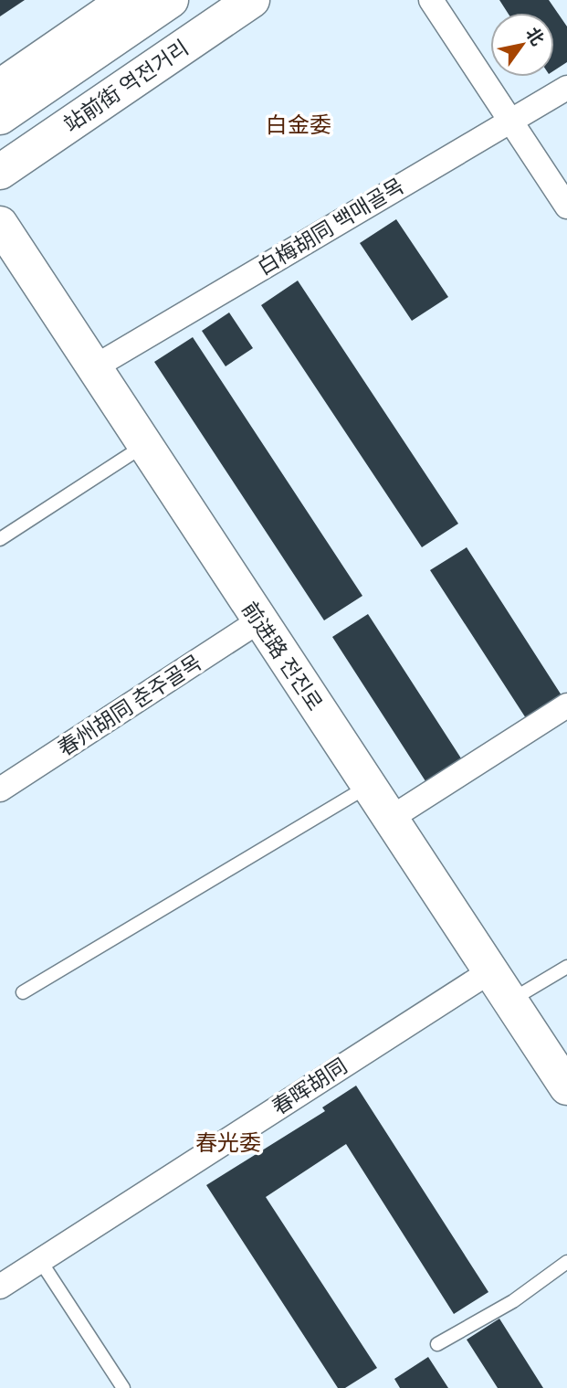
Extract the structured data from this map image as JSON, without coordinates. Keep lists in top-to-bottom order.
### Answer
{
  "streets": {
    "street": [
      "站前街 역전거리",
      "白梅胡同 백매골목",
      "前进路 전진로",
      "春州胡同 춘주골목",
      "春晖胡同"
    ]
  },
  "crossings": [
    ["白梅胡同 백매골목", "前进路 전진로"],
    ["前进路 전진로", "春州胡同 춘주골목"],
    ["前进路 전진로", "春晖胡同"]
  ],
  "districts": ["白金委", "春光委"],
  "north": "top right"
}
